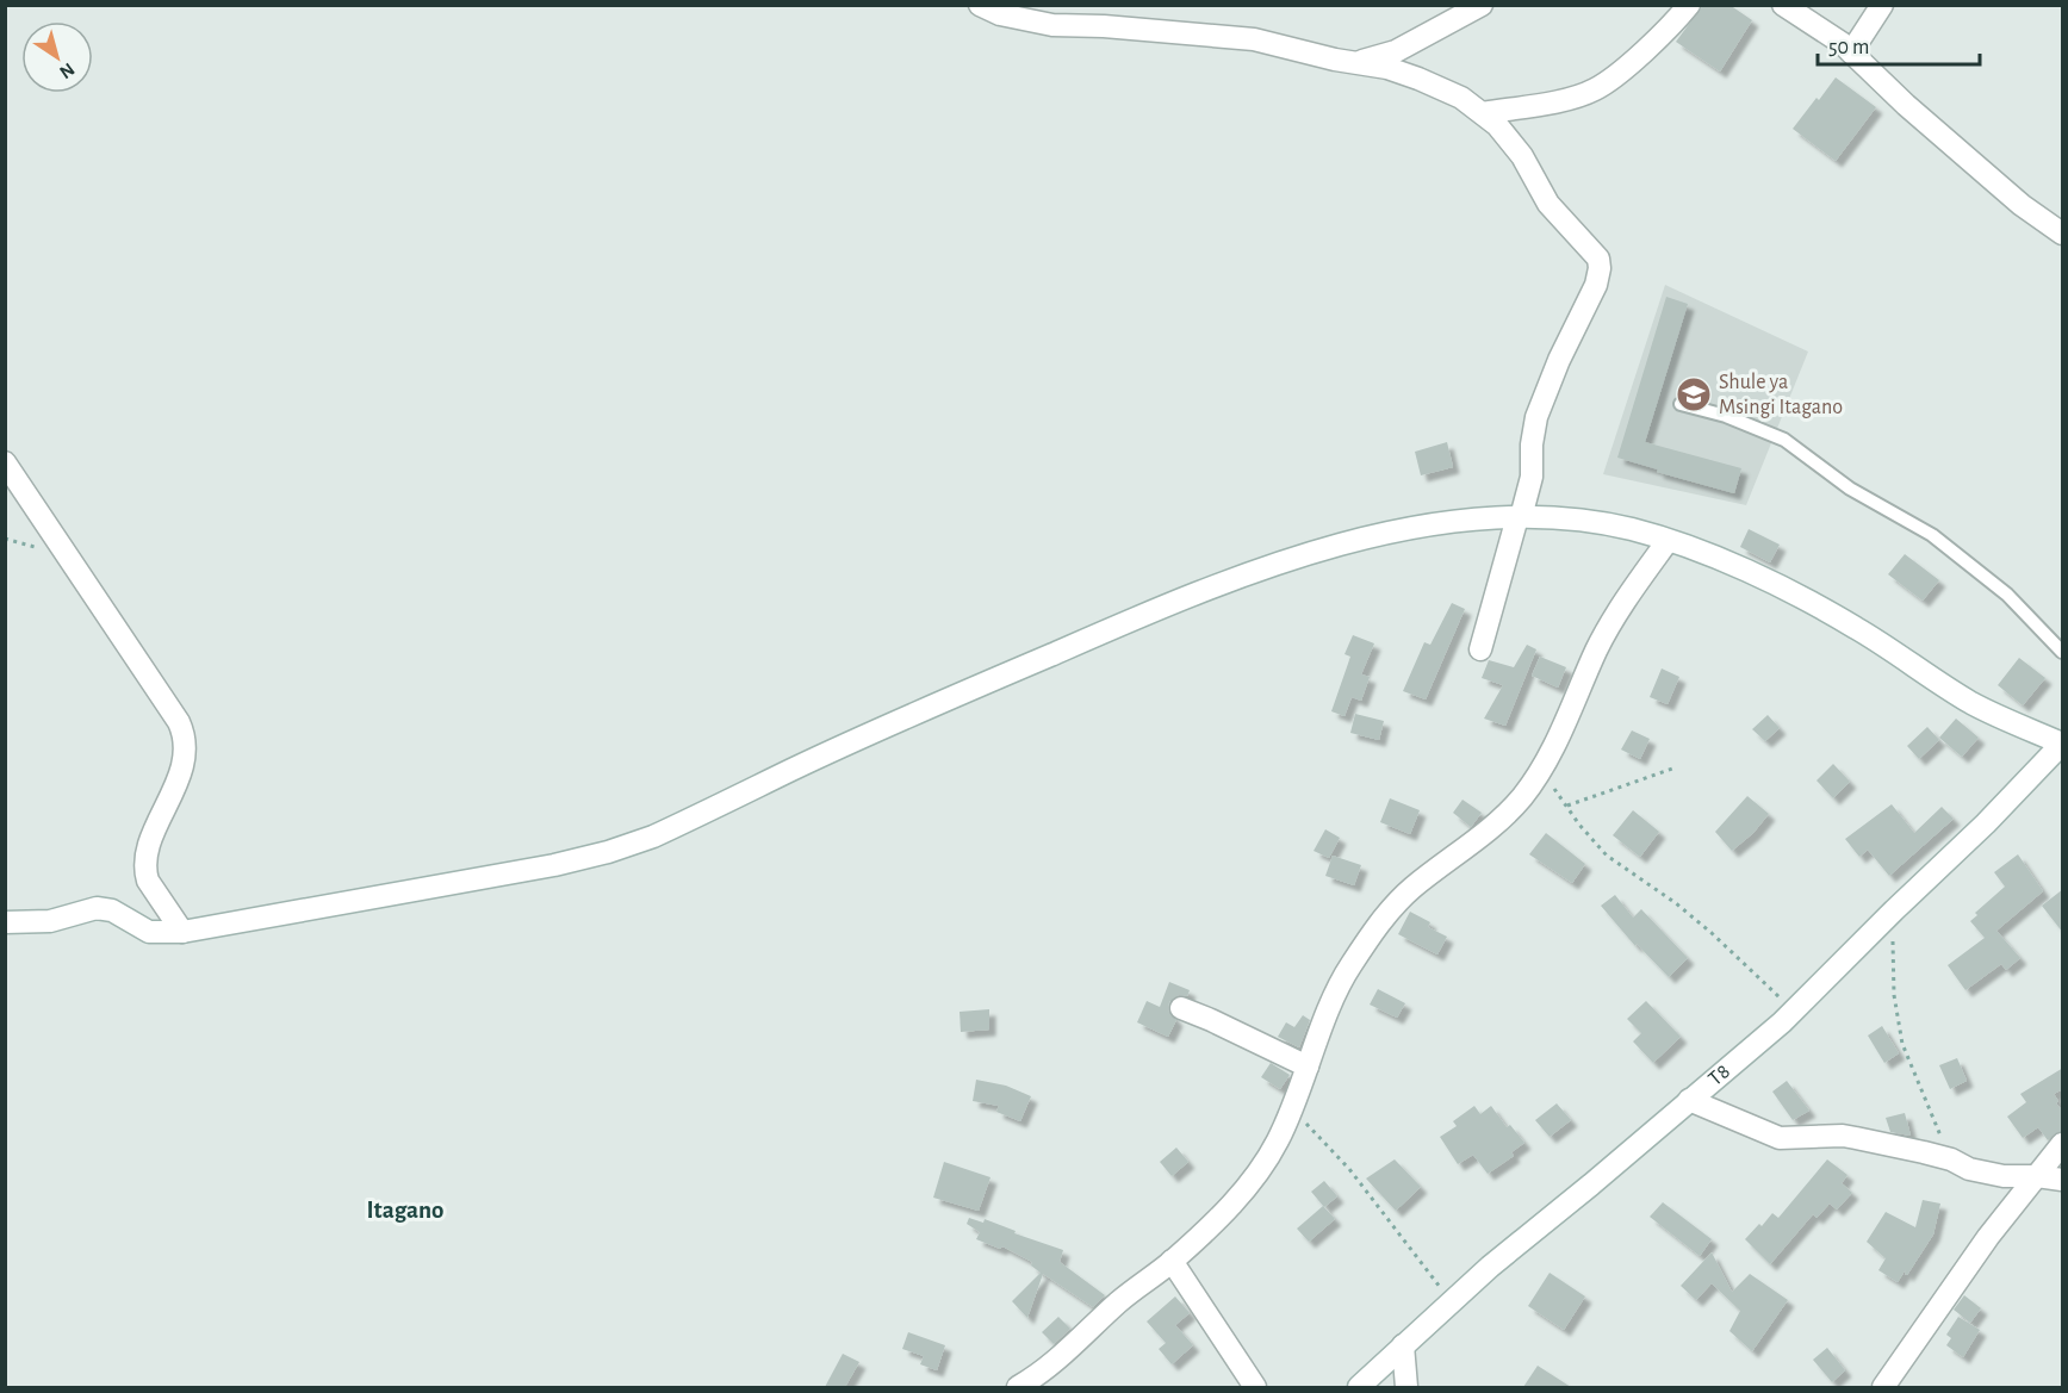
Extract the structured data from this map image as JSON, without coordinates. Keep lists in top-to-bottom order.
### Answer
{
  "streets": {
    "street": ["T8"]
  },
  "districts": ["Itagano"],
  "places": {
    "school or university": ["Shule ya Msingi Itagano"]
  },
  "scale_bar": "50 m",
  "north": "bottom right"
}
